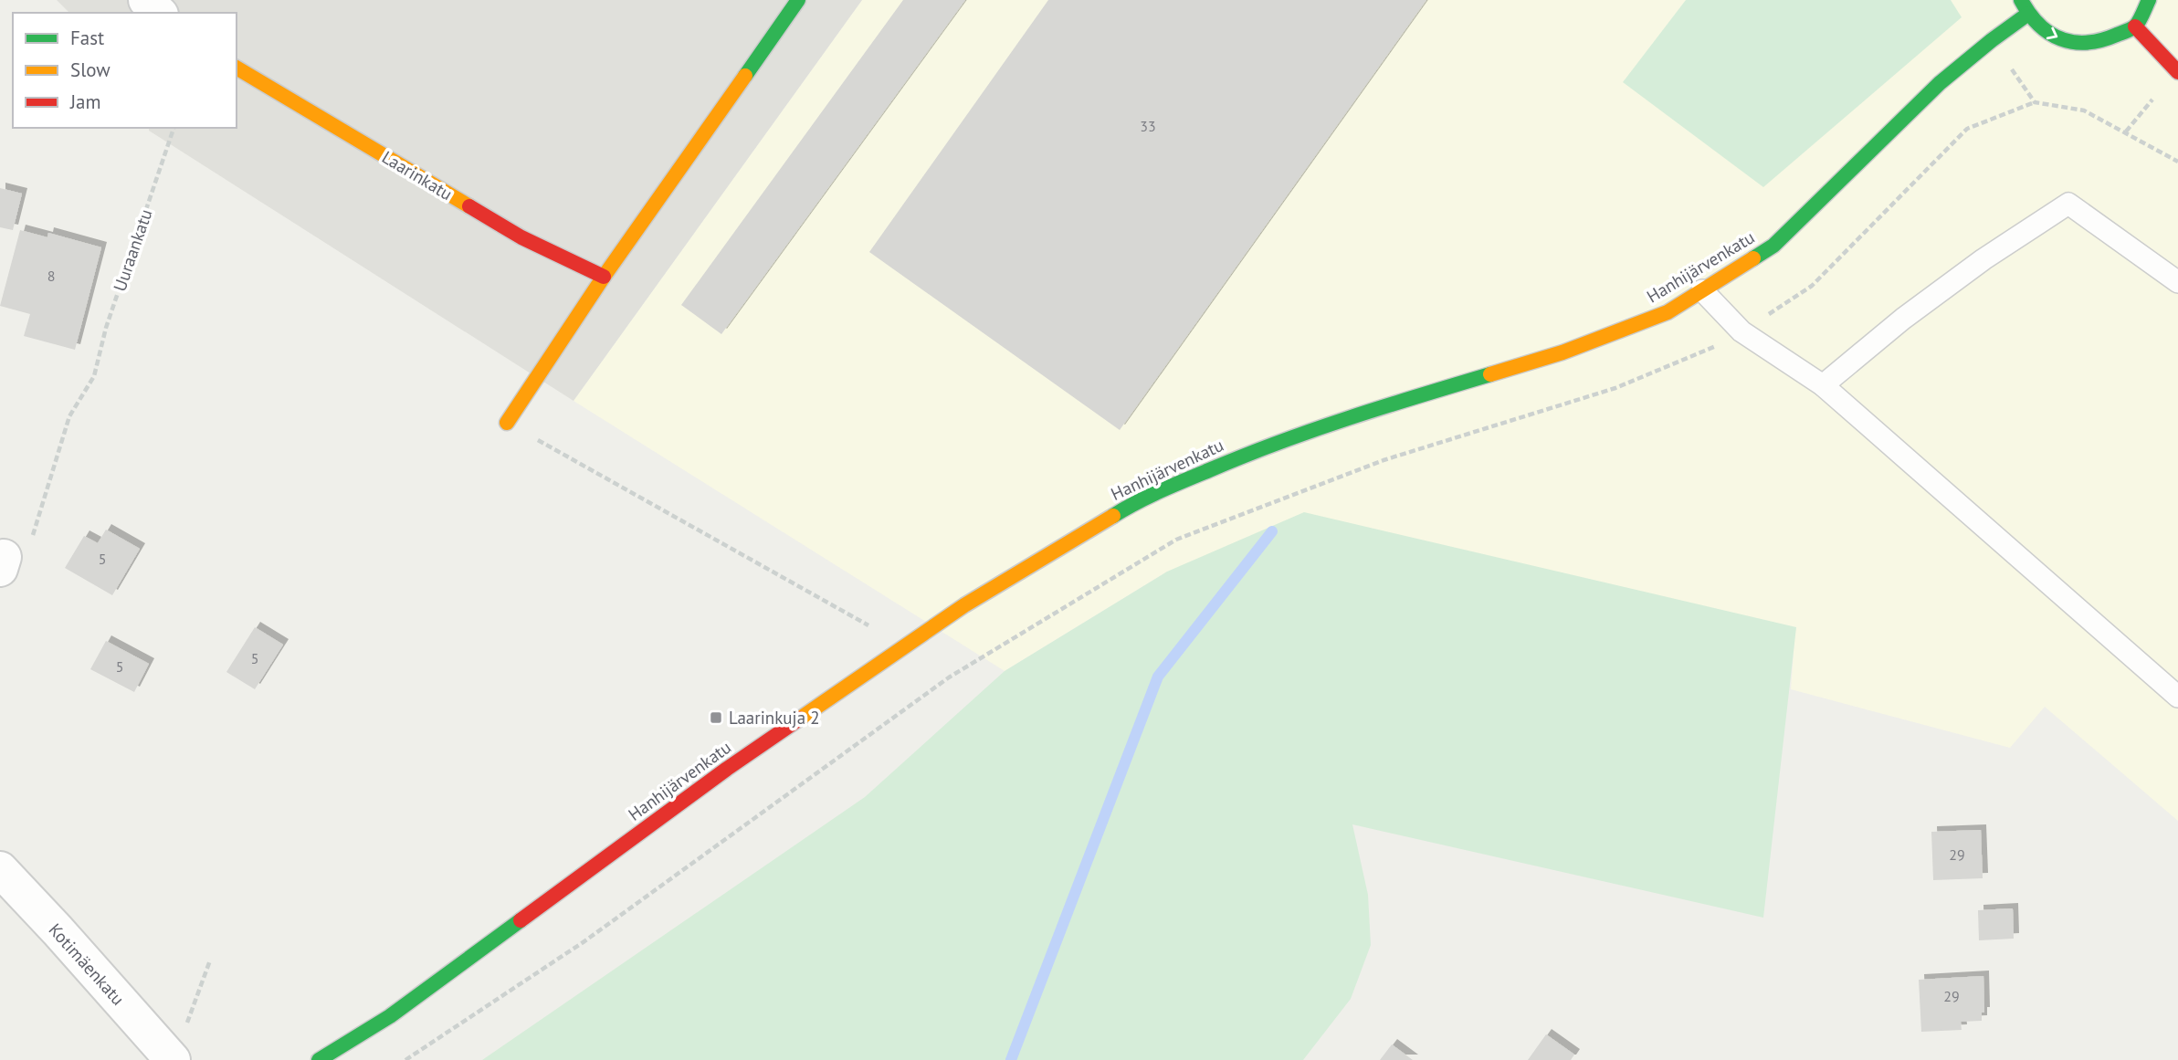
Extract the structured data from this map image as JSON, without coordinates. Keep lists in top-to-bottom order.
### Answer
{
  "streets": {
    "street": ["Laarinkatu", "Hanhijärvenkatu", "Kotimäenkatu"],
    "path": ["Uuraankatu"]
  },
  "places": {
    "transit": ["Laarinkuja 2"]
  },
  "house_numbers": [
    "33",
    "8",
    "5",
    "5",
    "5",
    "29",
    "29"
  ],
  "legend": ["Fast", "Slow", "Jam"]
}
